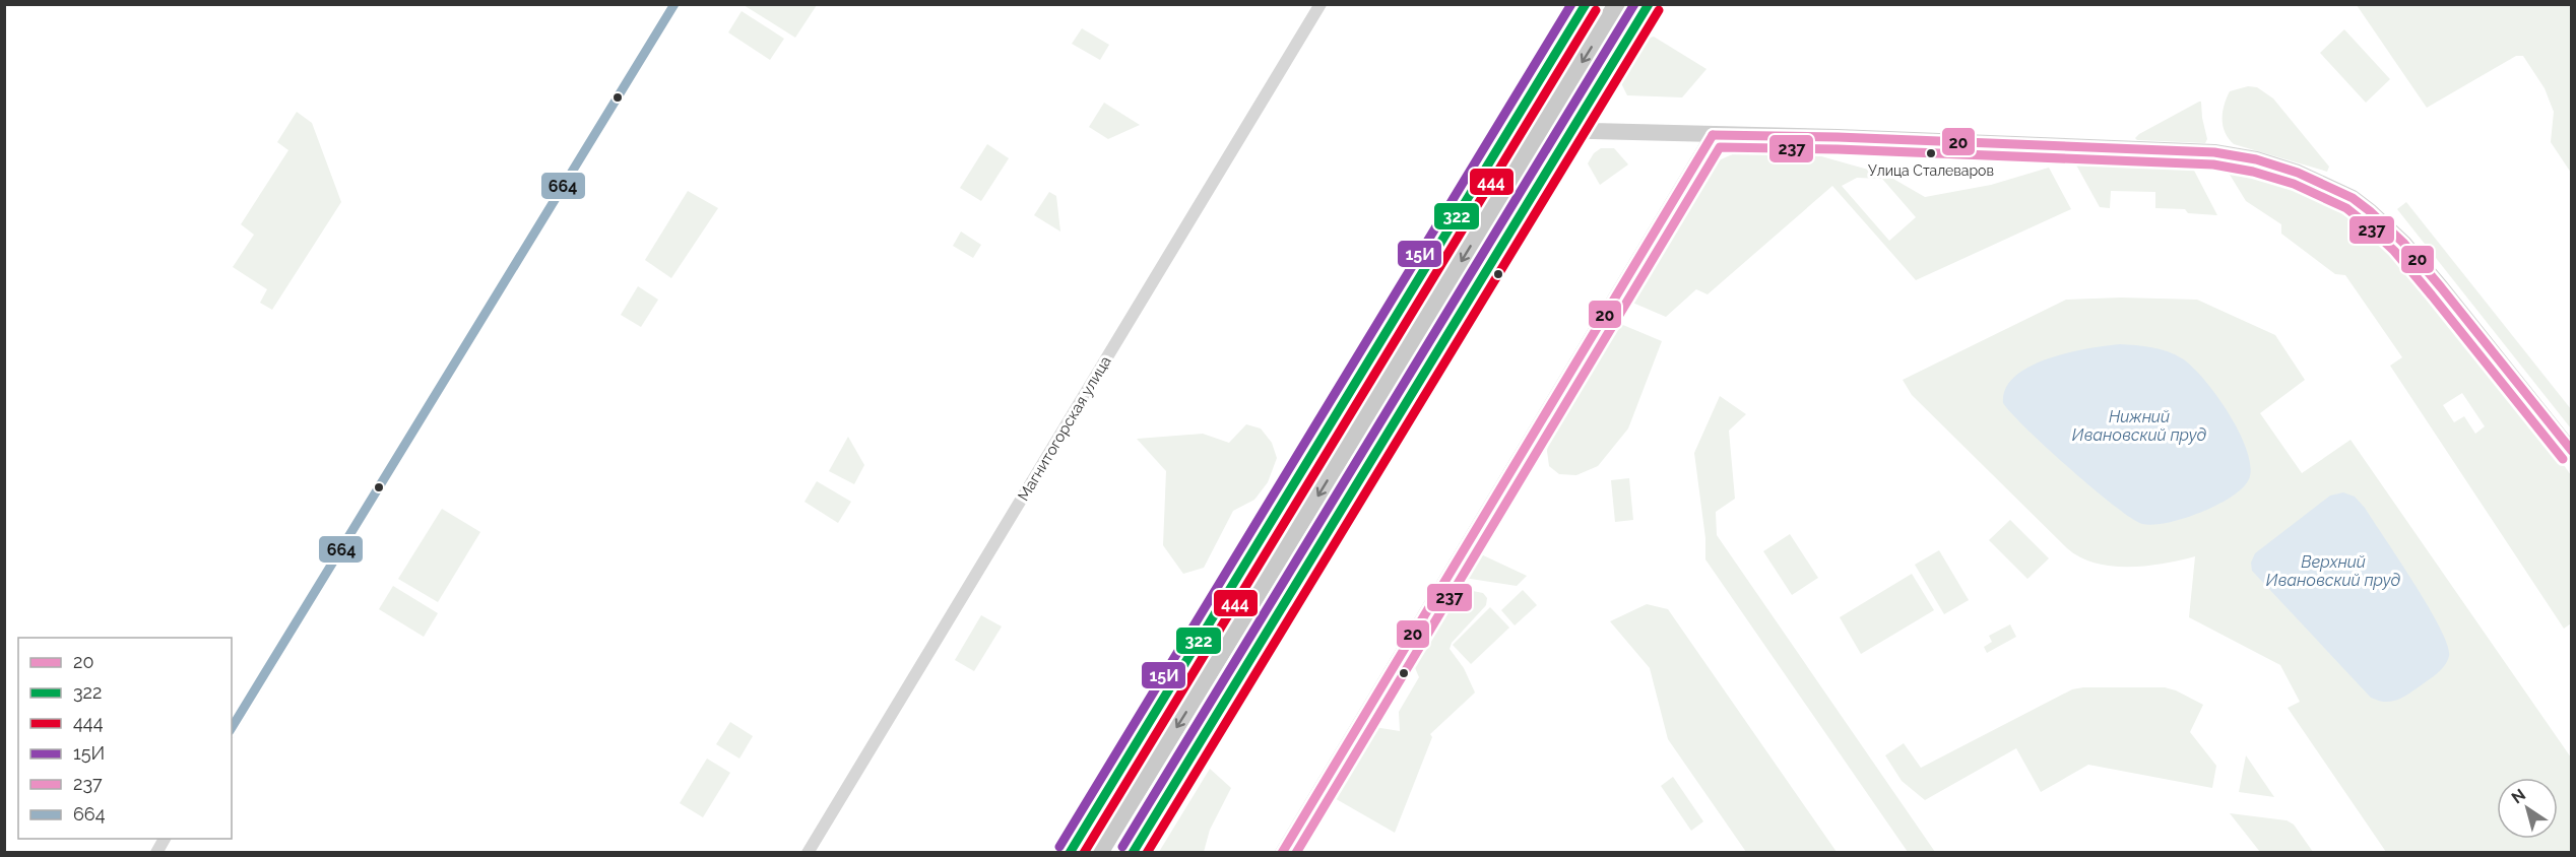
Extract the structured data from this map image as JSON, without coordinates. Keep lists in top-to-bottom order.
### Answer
{
  "streets": {
    "street": ["Магнитогорская улица"]
  },
  "water": ["Нижний Ивановский пруд", "Верхний Ивановский пруд"],
  "places": ["Улица Сталеваров"],
  "lines": [
    "transit line 322",
    "transit line 15И",
    "transit line 664",
    "transit line 444",
    "transit line 20",
    "transit line 237"
  ],
  "legend": [
    "20",
    "322",
    "444",
    "15И",
    "237",
    "664"
  ],
  "north": "top left"
}
